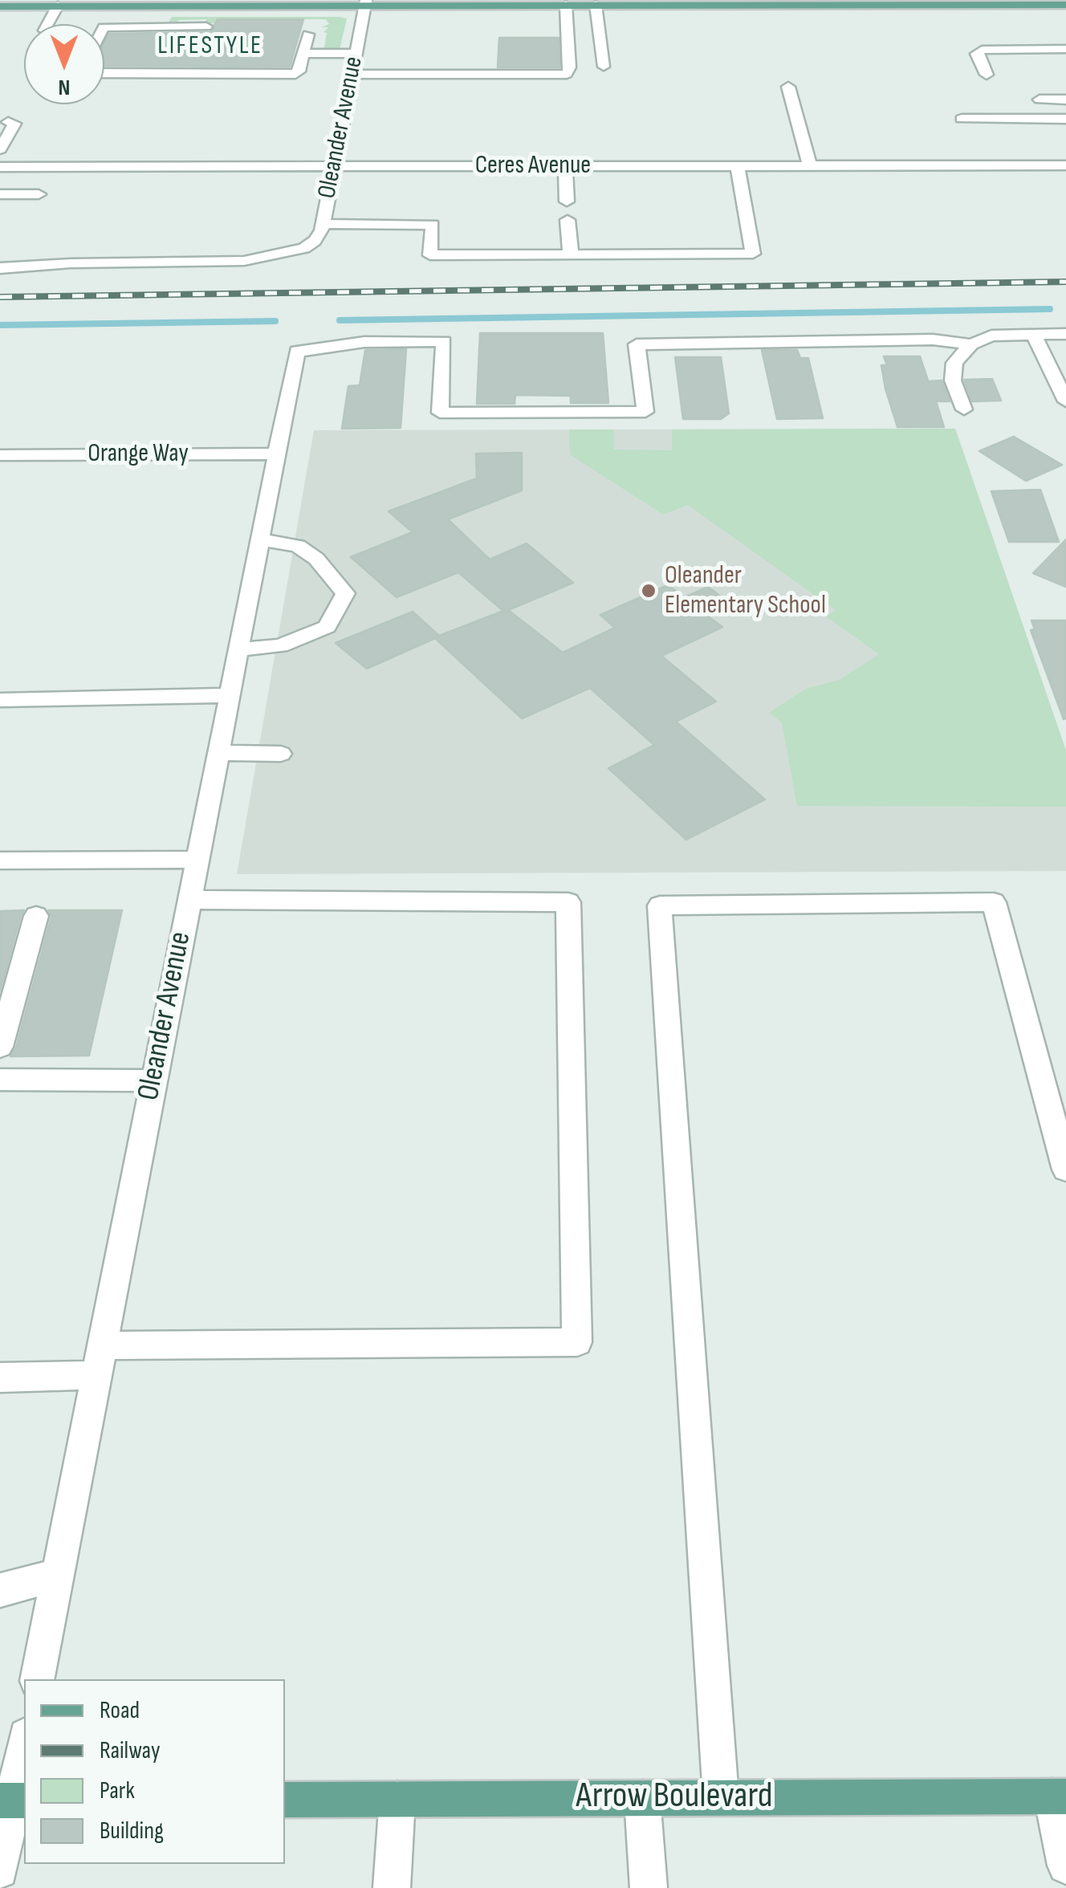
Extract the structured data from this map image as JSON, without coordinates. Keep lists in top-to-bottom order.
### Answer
{
  "streets": {
    "main road": ["Arrow Boulevard"],
    "street": ["Oleander Avenue", "Ceres Avenue", "Orange Way"]
  },
  "crossings": [
    ["Oleander Avenue", "Ceres Avenue"],
    ["Oleander Avenue", "Orange Way"]
  ],
  "districts": ["LIFESTYLE"],
  "places": ["Oleander Elementary School"],
  "legend": [
    "Road",
    "Railway",
    "Park",
    "Building"
  ],
  "north": "bottom"
}
